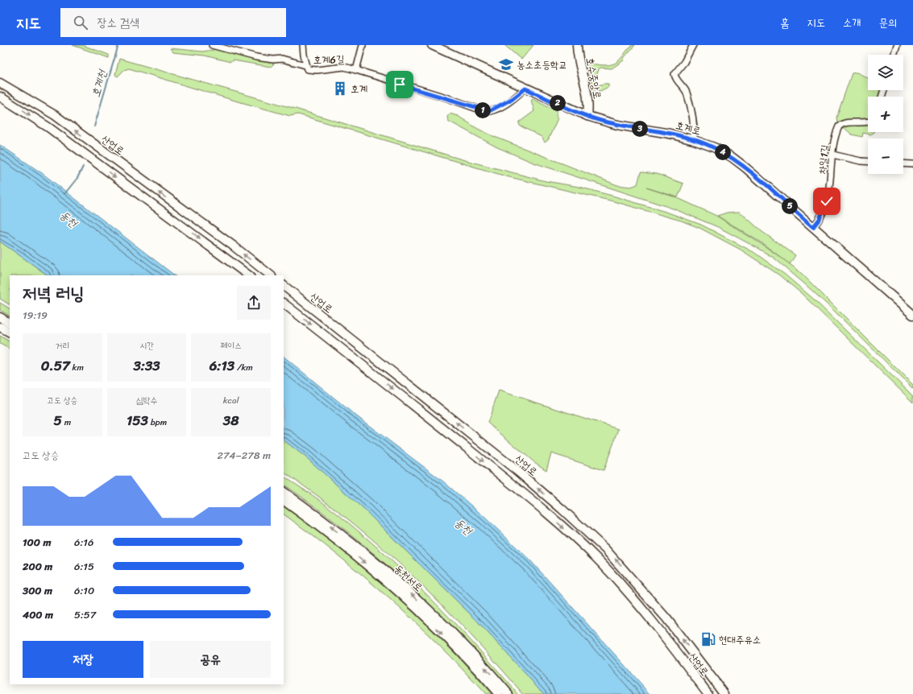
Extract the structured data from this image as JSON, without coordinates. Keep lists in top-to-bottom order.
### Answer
{
  "streets": {
    "main road": [
      "호수중앙로",
      "호계로",
      "산업로",
      "동천서로"
    ],
    "street": ["호계6길", "차일1길"]
  },
  "crossings": [
    ["호계6길", "호계로"],
    ["호수중앙로", "호계로"],
    ["호계로", "차일1길"]
  ],
  "water": ["호계천", "동천"],
  "places": {
    "school or university": ["농소초등학교"],
    "building": ["호계"],
    "fuel station": ["현대주유소"]
  },
  "page": {
    "header": "지도",
    "search": "장소 검색",
    "nav": [
      "홈",
      "지도",
      "소개",
      "문의"
    ],
    "map_buttons": ["+", "−"],
    "pins": [
      "2",
      "1",
      "3",
      "4",
      "5"
    ],
    "heading": ["저녁 러닝", "19:19"],
    "stats": [
      ["거리", "0.57 km"],
      ["시간", "3:33"],
      ["페이스", "6:13 /km"],
      ["고도 상승", "5 m"],
      ["심박수", "153 bpm"],
      ["kcal", "38"]
    ],
    "chart": ["고도 상승", "274–278 m"],
    "list": [
      {
        "name": "100 m",
        "note": "6:16"
      },
      {
        "name": "200 m",
        "note": "6:15"
      },
      {
        "name": "300 m",
        "note": "6:10"
      },
      {
        "name": "400 m",
        "note": "5:57"
      }
    ],
    "buttons": ["저장", "공유"]
  }
}
